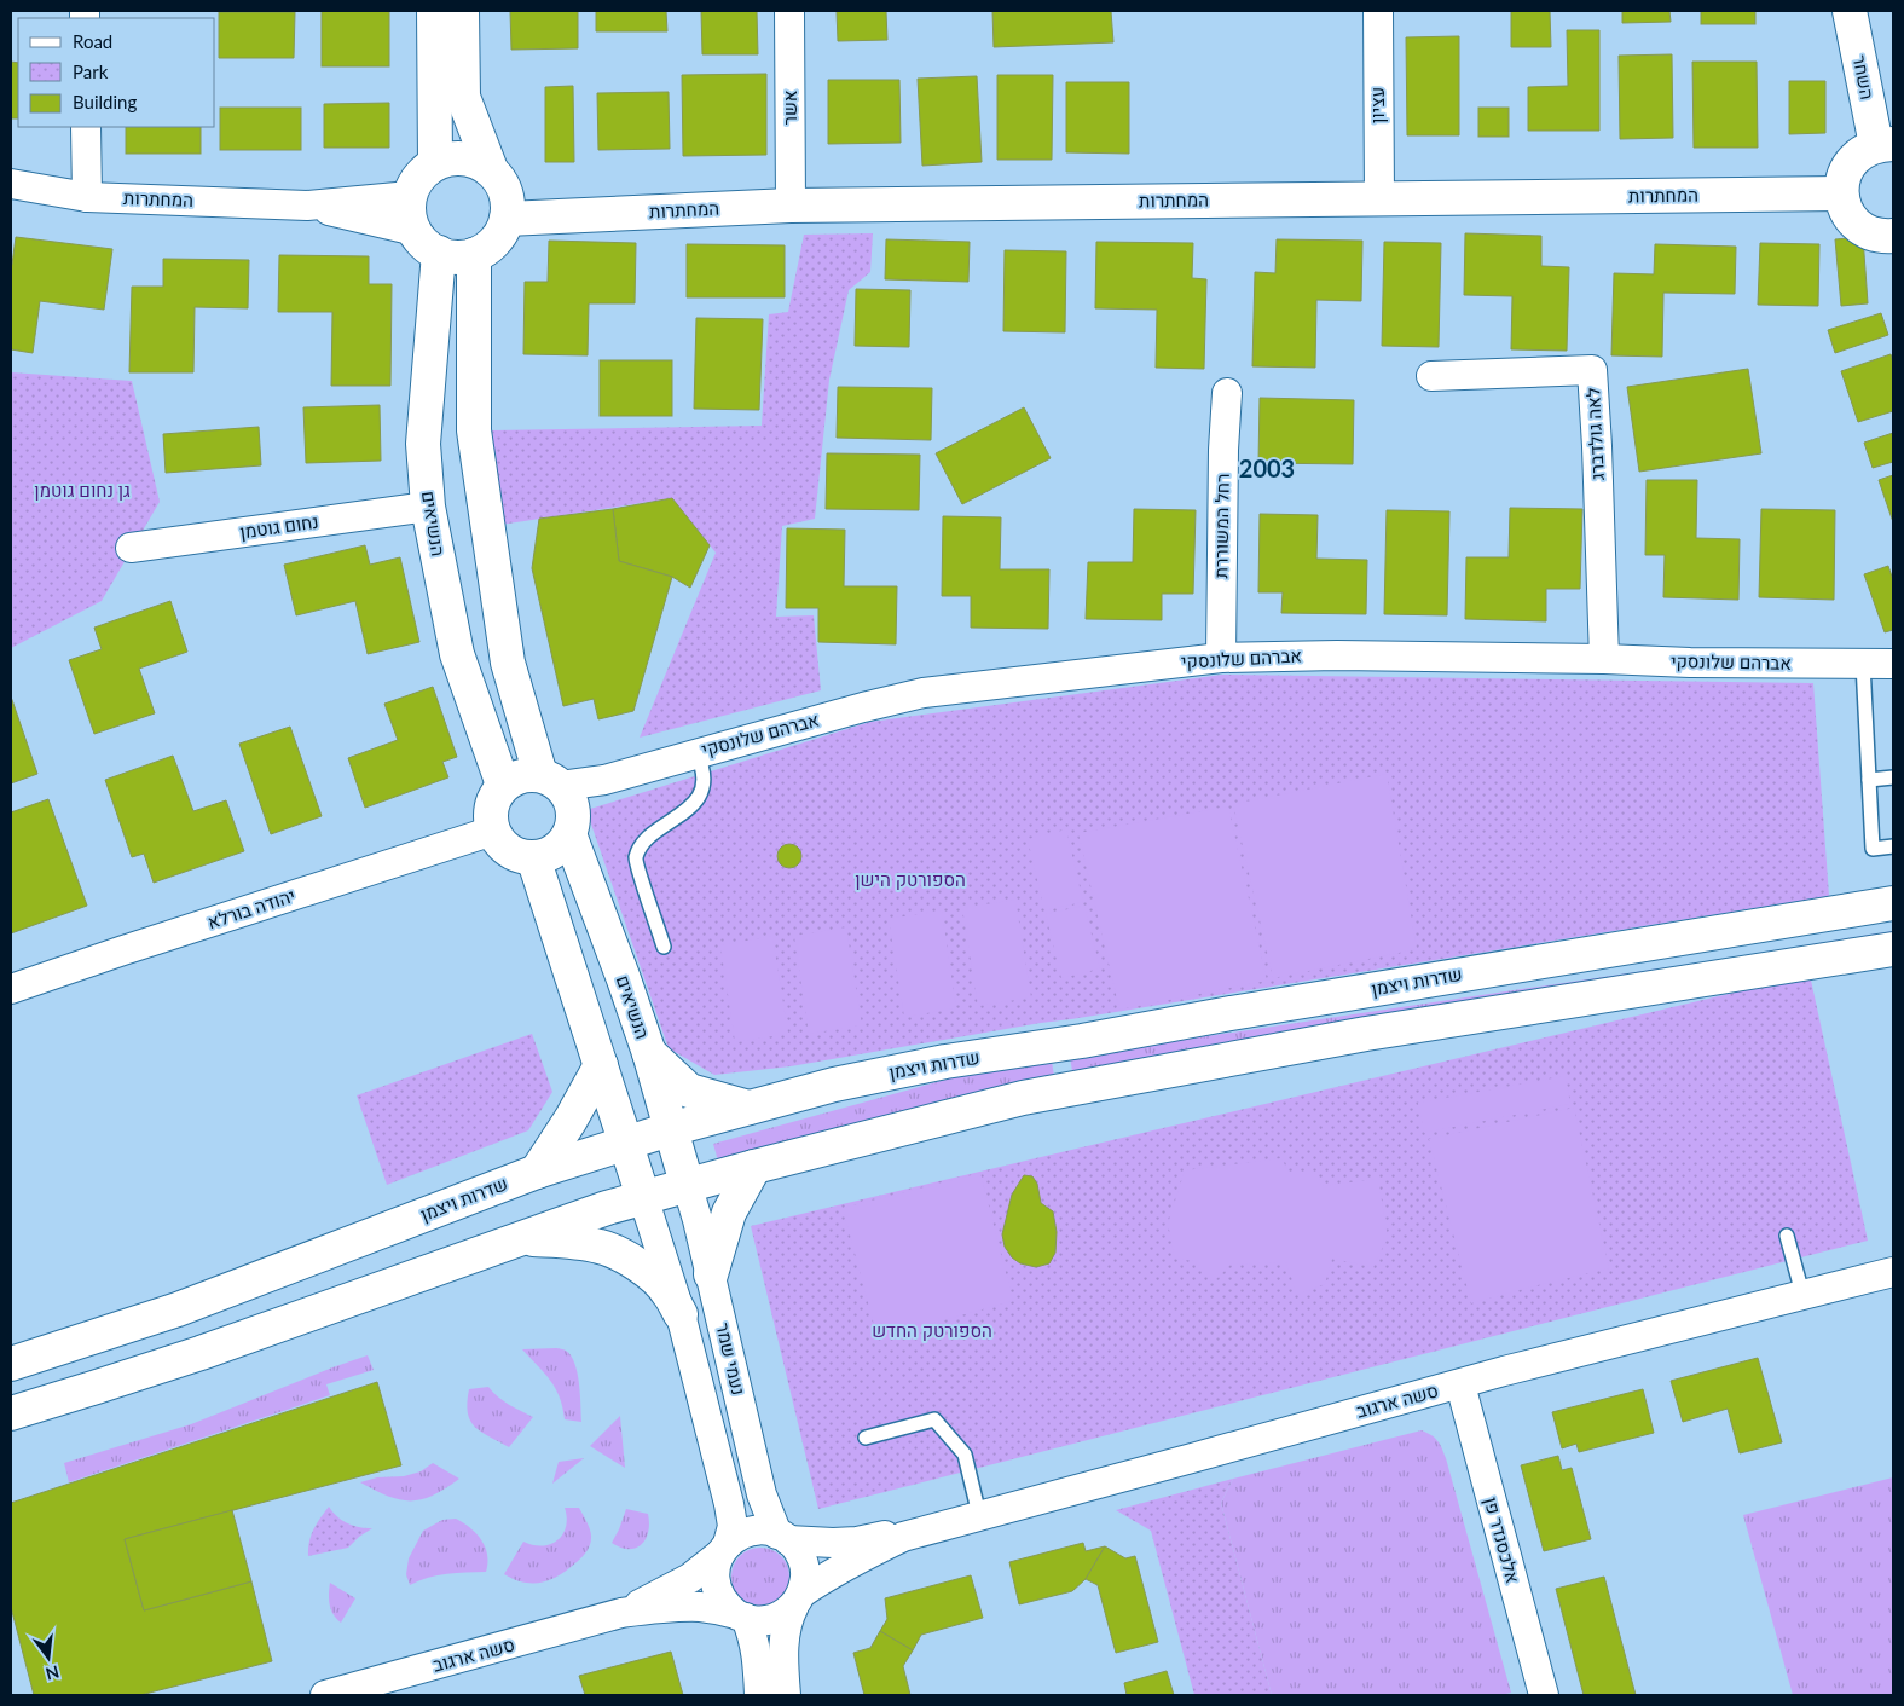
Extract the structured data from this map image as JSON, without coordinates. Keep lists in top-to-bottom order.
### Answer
{
  "streets": {
    "main road": [
      "השחר",
      "המחתרות",
      "הנשיאים",
      "שדרות ויצמן"
    ],
    "street": [
      "עציון",
      "אשר",
      "לאה גולדברג",
      "רחל המשוררת",
      "נחום גוטמן",
      "אברהם שלונסקי",
      "יהודה בורלא",
      "נעמי שמר",
      "סשה ארגוב",
      "אלכסנדר פן"
    ]
  },
  "crossings": [
    ["עציון", "המחתרות"],
    ["אשר", "המחתרות"],
    ["המחתרות", "הנשיאים"],
    ["לאה גולדברג", "אברהם שלונסקי"],
    ["הנשיאים", "נחום גוטמן"],
    ["הנשיאים", "אברהם שלונסקי"],
    ["הנשיאים", "יהודה בורלא"],
    ["הנשיאים", "שדרות ויצמן"],
    ["הנשיאים", "נעמי שמר"],
    ["רחל המשוררת", "אברהם שלונסקי"],
    ["אברהם שלונסקי", "יהודה בורלא"],
    ["נעמי שמר", "סשה ארגוב"],
    ["סשה ארגוב", "אלכסנדר פן"]
  ],
  "districts": ["2003"],
  "parks": ["גן נחום גוטמן", "הספורטק הישן", "הספורטק החדש"],
  "legend": ["Road", "Park", "Building"],
  "north": "bottom"
}
